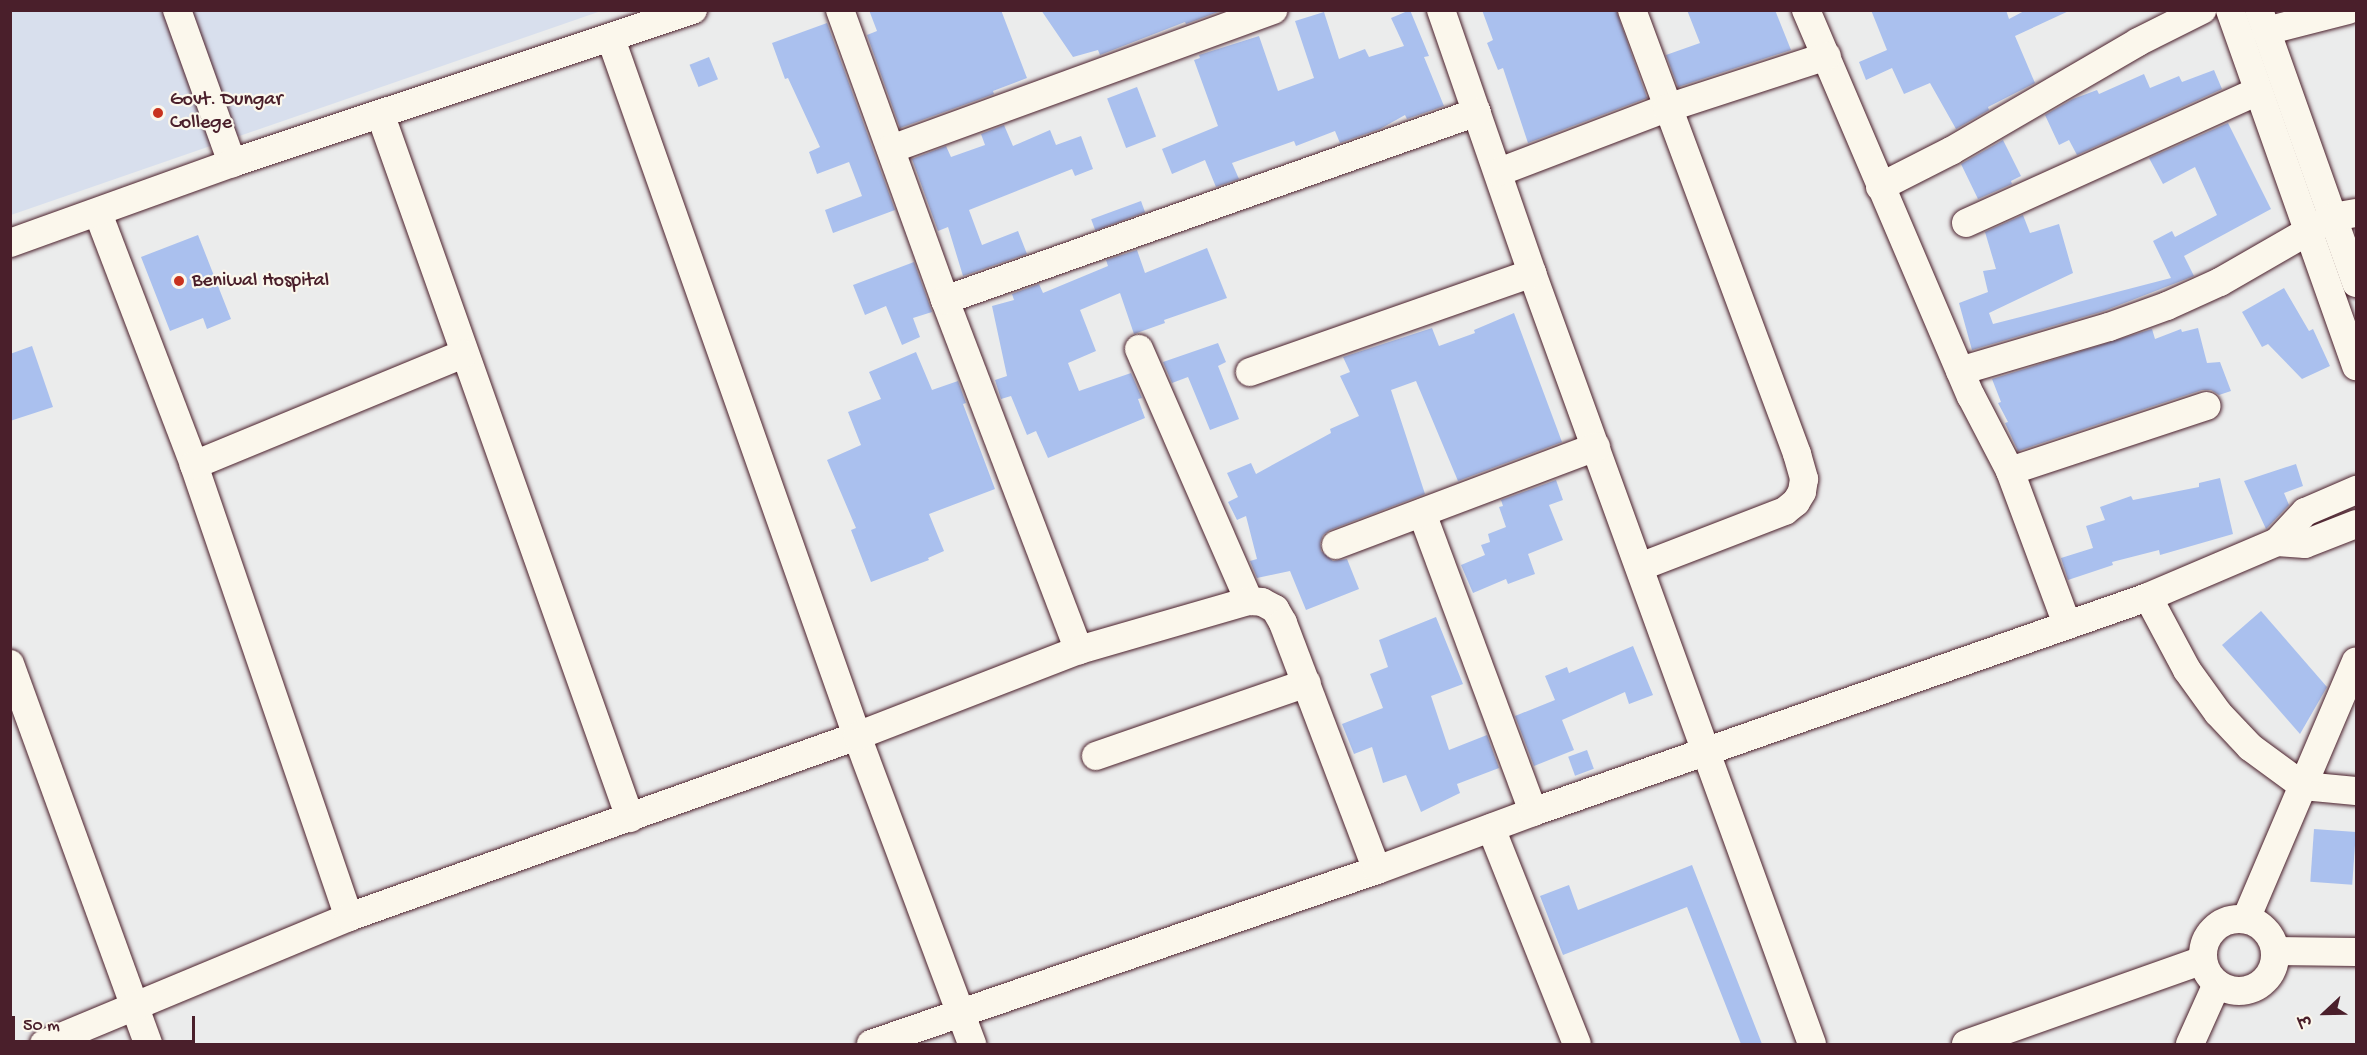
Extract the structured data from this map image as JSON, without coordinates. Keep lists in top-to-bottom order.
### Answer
{
  "places": ["Govt. Dungar College", "Beniwal Hospital"],
  "scale_bar": "50 m",
  "north": "left"
}
